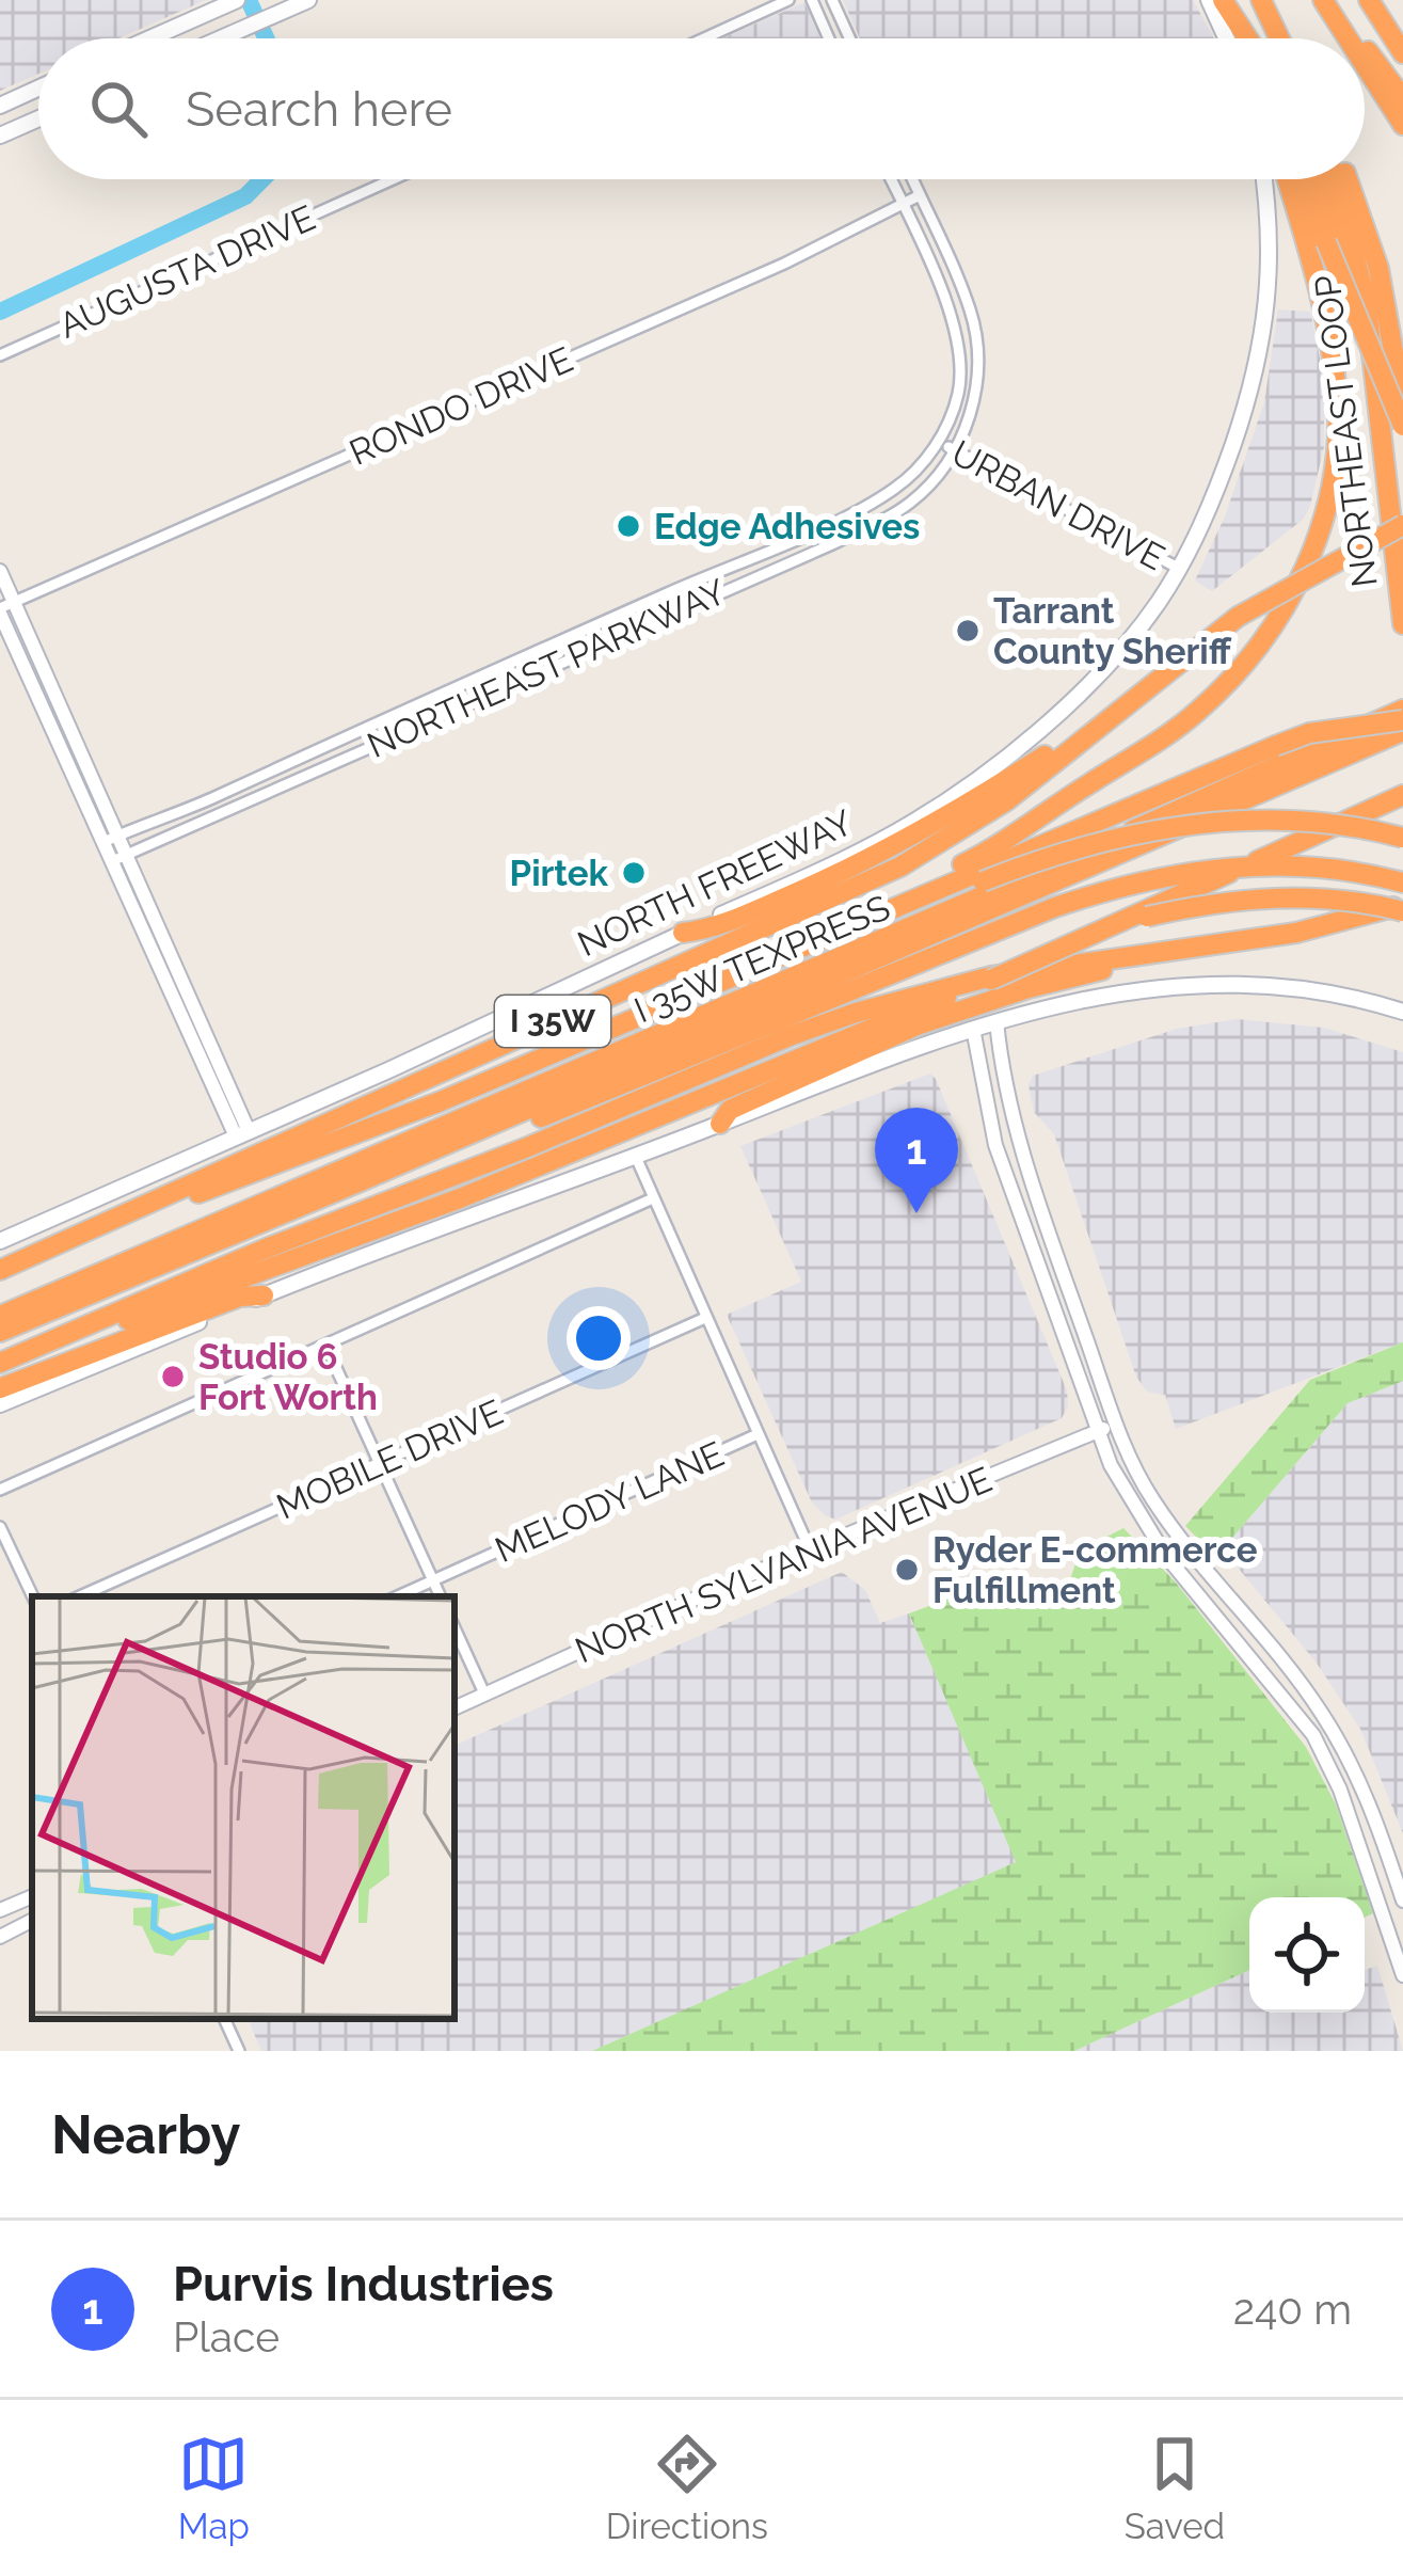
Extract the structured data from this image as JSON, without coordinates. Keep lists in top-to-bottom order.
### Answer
{
  "streets": {
    "highway": [
      "NORTHEAST LOOP",
      "NORTH FREEWAY",
      "I 35W TEXPRESS",
      "I 35W"
    ],
    "street": [
      "AUGUSTA DRIVE",
      "RONDO DRIVE",
      "URBAN DRIVE",
      "NORTHEAST PARKWAY",
      "MOBILE DRIVE",
      "MELODY LANE",
      "NORTH SYLVANIA AVENUE"
    ]
  },
  "crossings": [
    ["RONDO DRIVE", "NORTHEAST PARKWAY"],
    ["URBAN DRIVE", "NORTHEAST PARKWAY"],
    ["URBAN DRIVE", "NORTH FREEWAY"]
  ],
  "places": [
    "Edge Adhesives",
    "Tarrant County Sheriff",
    "Pirtek",
    "Studio 6 Fort Worth",
    "Ryder E-commerce Fulfillment"
  ],
  "page": {
    "search": "Search here",
    "pins": "1",
    "heading": "Nearby",
    "list": [
      {
        "mark": "1",
        "name": "Purvis Industries",
        "note": "Place",
        "value": "240 m"
      }
    ],
    "nav": ["Map", "Directions", "Saved"]
  }
}
